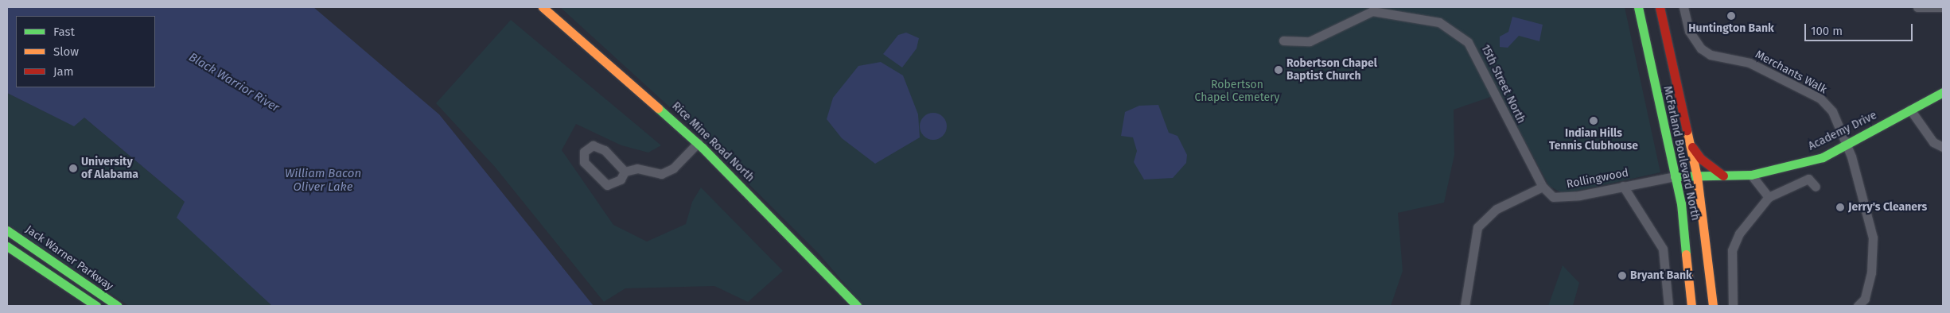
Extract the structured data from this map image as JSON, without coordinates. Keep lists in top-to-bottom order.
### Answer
{
  "streets": {
    "main road": [
      "Academy Drive",
      "Rice Mine Road North",
      "McFarland Boulevard North",
      "Jack Warner Parkway"
    ],
    "street": ["Merchants Walk", "15th Street North", "Rollingwood"]
  },
  "crossings": [
    ["Merchants Walk", "Academy Drive"],
    ["15th Street North", "Rollingwood"],
    ["Academy Drive", "McFarland Boulevard North"],
    ["Academy Drive", "Rollingwood"],
    ["McFarland Boulevard North", "Rollingwood"]
  ],
  "water": ["Black Warrior River", "William Bacon Oliver Lake"],
  "parks": ["Robertson Chapel Cemetery"],
  "places": [
    "Huntington Bank",
    "Robertson Chapel Baptist Church",
    "Indian Hills Tennis Clubhouse",
    "University of Alabama",
    "Jerry's Cleaners",
    "Bryant Bank"
  ],
  "legend": ["Fast", "Slow", "Jam"],
  "scale_bar": "100 m"
}
